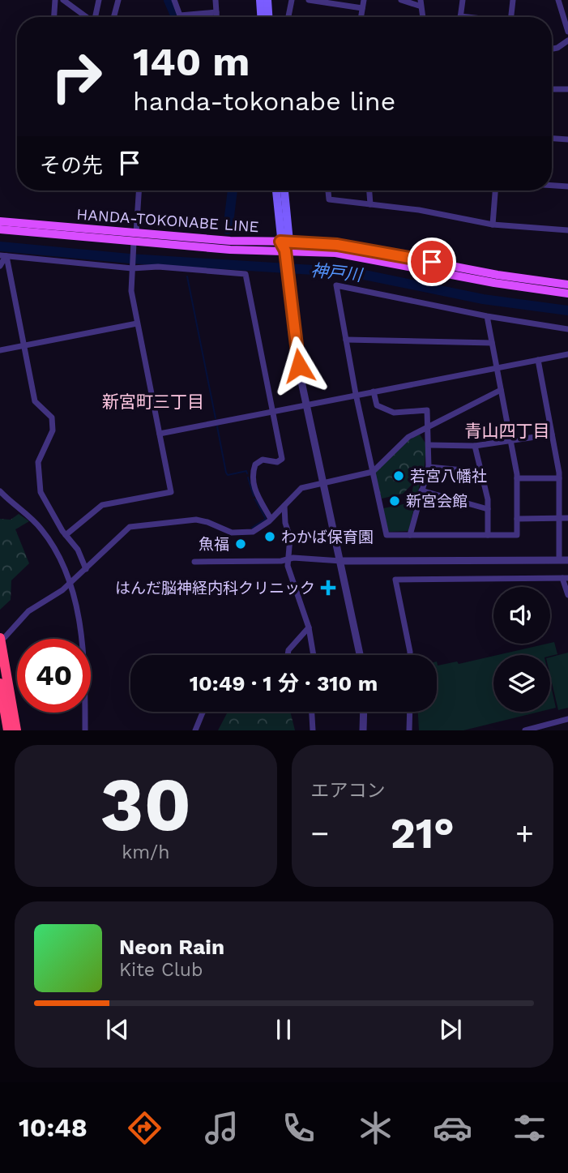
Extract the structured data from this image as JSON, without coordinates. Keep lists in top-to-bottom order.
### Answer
{
  "streets": {
    "main road": ["HANDA-TOKONABE LINE"]
  },
  "districts": ["新宮町三丁目", "青山四丁目"],
  "water": ["神戸川"],
  "places": {
    "other": [
      "若宮八幡社",
      "新宮会館",
      "わかば保育園",
      "魚福"
    ],
    "health": ["はんだ脳神経内科クリニック"]
  },
  "page": {
    "turn": ["140 m", "handa-tokonabe line"],
    "then": "その先",
    "limit": "40",
    "trip": "10:49 · 1 分 · 310 m",
    "tile": [
      ["30", "km/h"],
      "エアコン"
    ],
    "heat": ["−", "21°", "+"],
    "song": ["Neon Rain", "Kite Club"],
    "tabs": "10:48"
  }
}
